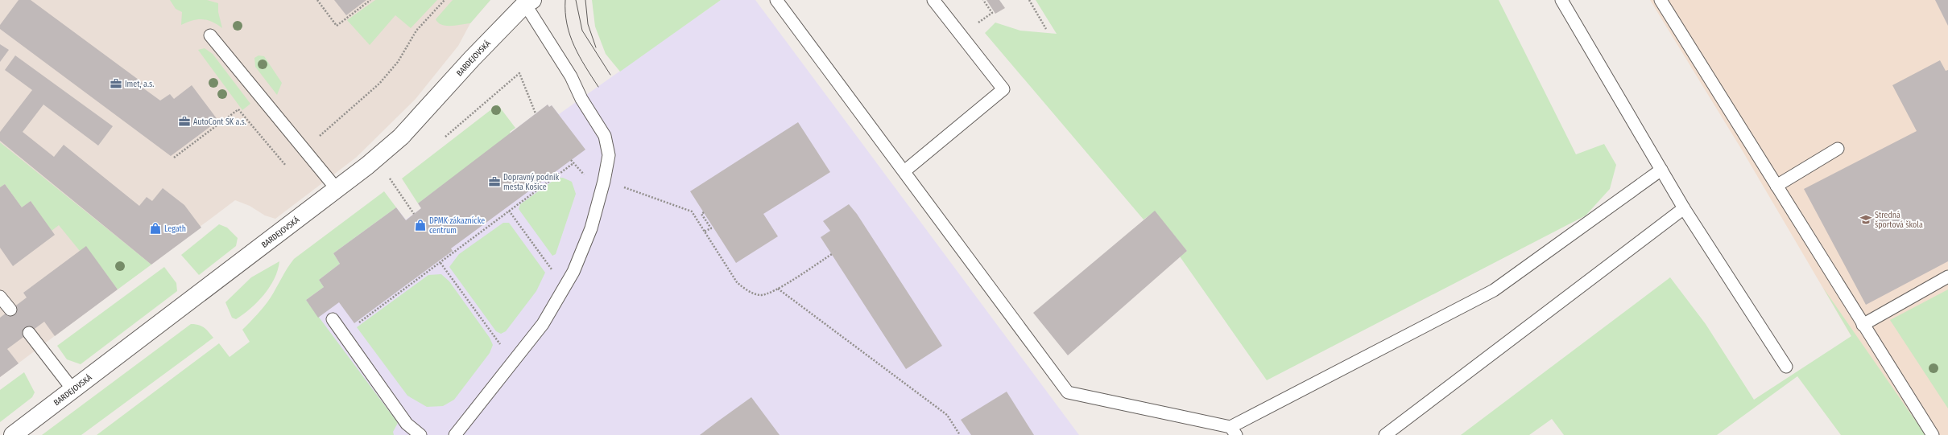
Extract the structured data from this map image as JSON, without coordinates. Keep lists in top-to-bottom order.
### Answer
{
  "streets": {
    "street": ["BARDEJOVSKÁ"]
  },
  "places": {
    "office": ["Imet, a.s.", "AutoCont SK a.s.", "Dopravný podnik mesta Košice"],
    "school or university": ["Stredná športová škola"],
    "shop": ["DPMK zákaznícke centrum", "Legath"]
  }
}
